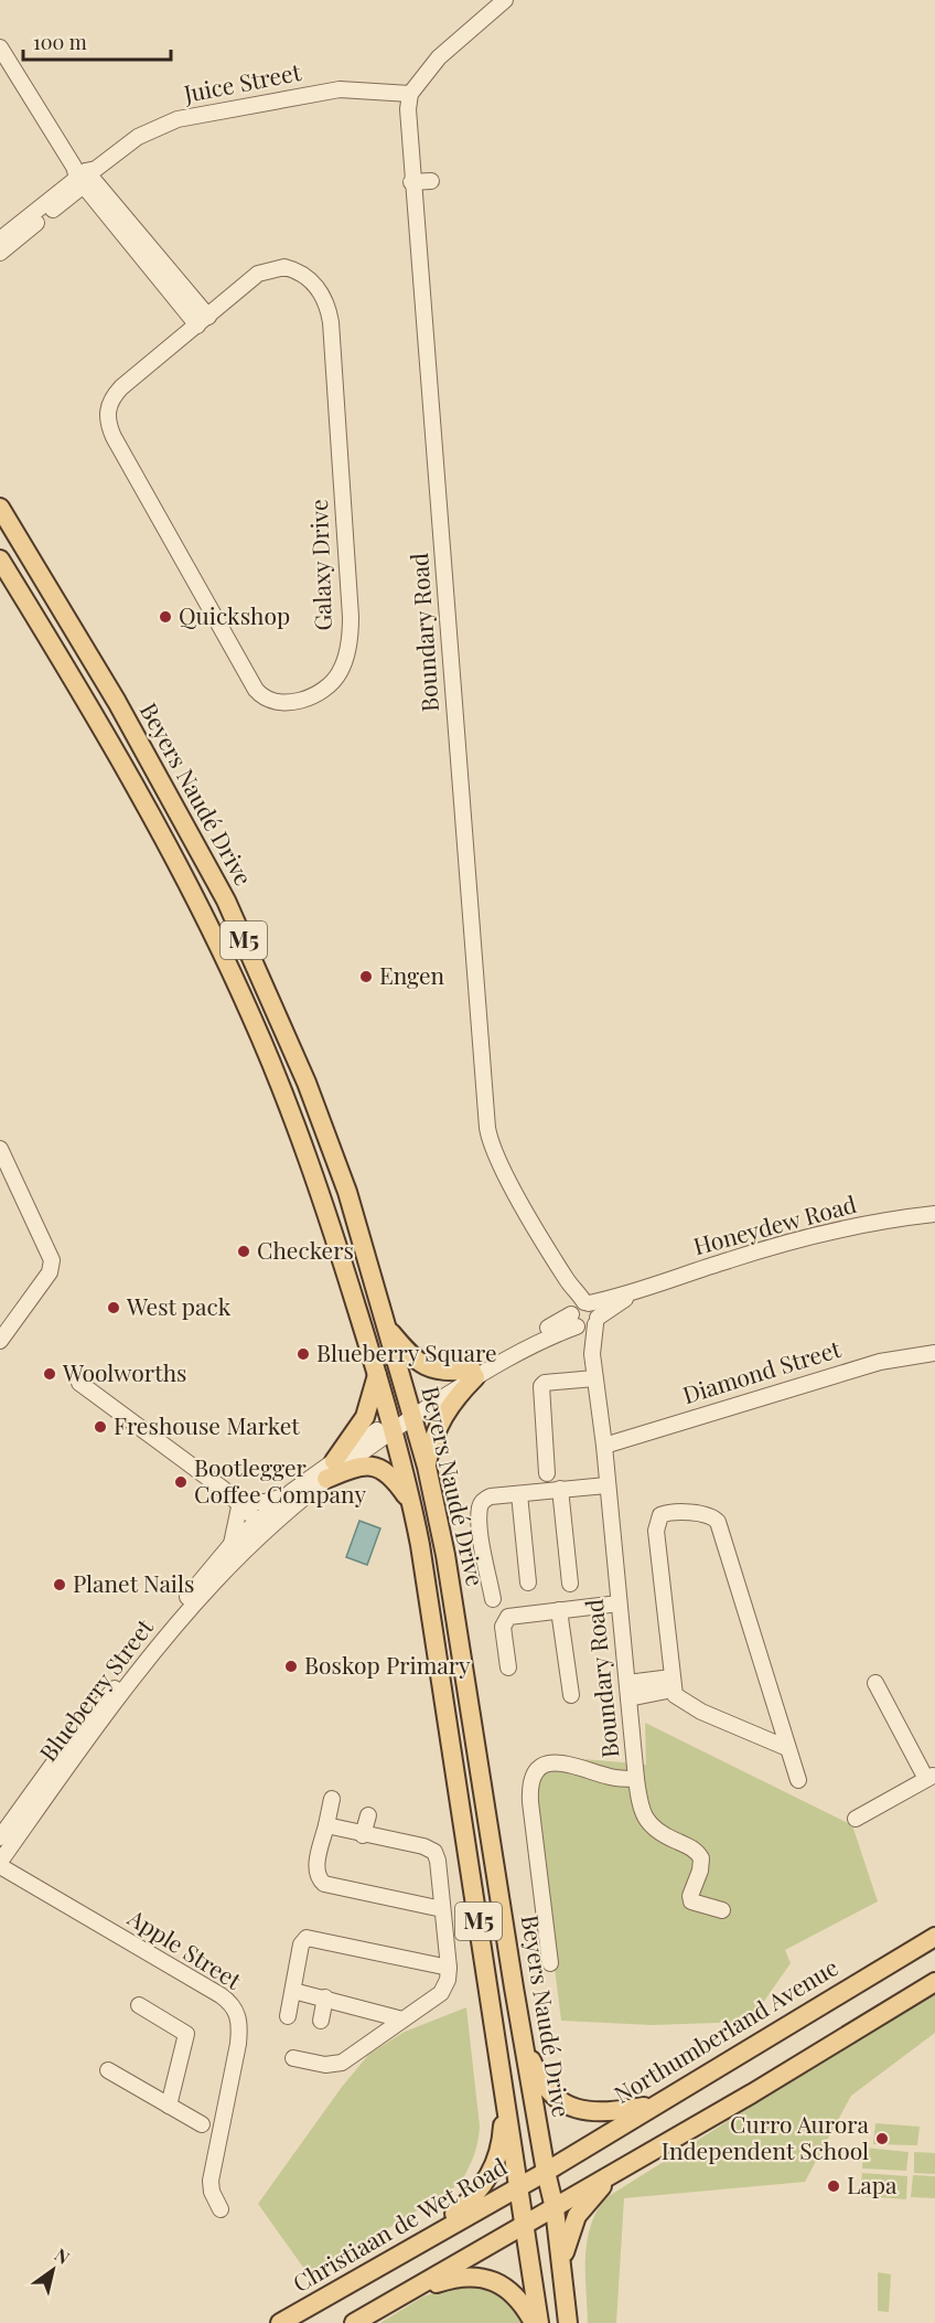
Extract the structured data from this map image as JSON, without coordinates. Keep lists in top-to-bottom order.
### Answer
{
  "streets": {
    "main road": [
      "Beyers Naudé Drive",
      "M5",
      "Northumberland Avenue",
      "Christiaan de Wet Road"
    ],
    "street": [
      "Juice Street",
      "Galaxy Drive",
      "Boundary Road",
      "Honeydew Road",
      "Diamond Street",
      "Blueberry Street",
      "Apple Street"
    ]
  },
  "crossings": [
    ["Juice Street", "Boundary Road"],
    ["Boundary Road", "Honeydew Road"],
    ["Boundary Road", "Diamond Street"],
    ["Beyers Naudé Drive", "Honeydew Road"],
    ["Beyers Naudé Drive", "Blueberry Street"],
    ["Beyers Naudé Drive", "Northumberland Avenue"],
    ["Beyers Naudé Drive", "Christiaan de Wet Road"],
    ["Honeydew Road", "Blueberry Street"],
    ["Blueberry Street", "Apple Street"],
    ["Northumberland Avenue", "Christiaan de Wet Road"]
  ],
  "places": [
    "Quickshop",
    "Engen",
    "Checkers",
    "West pack",
    "Blueberry Square",
    "Woolworths",
    "Freshouse Market",
    "Bootlegger Coffee Company",
    "Planet Nails",
    "Boskop Primary",
    "Curro Aurora Independent School",
    "Lapa"
  ],
  "scale_bar": "100 m",
  "north": "top right"
}
